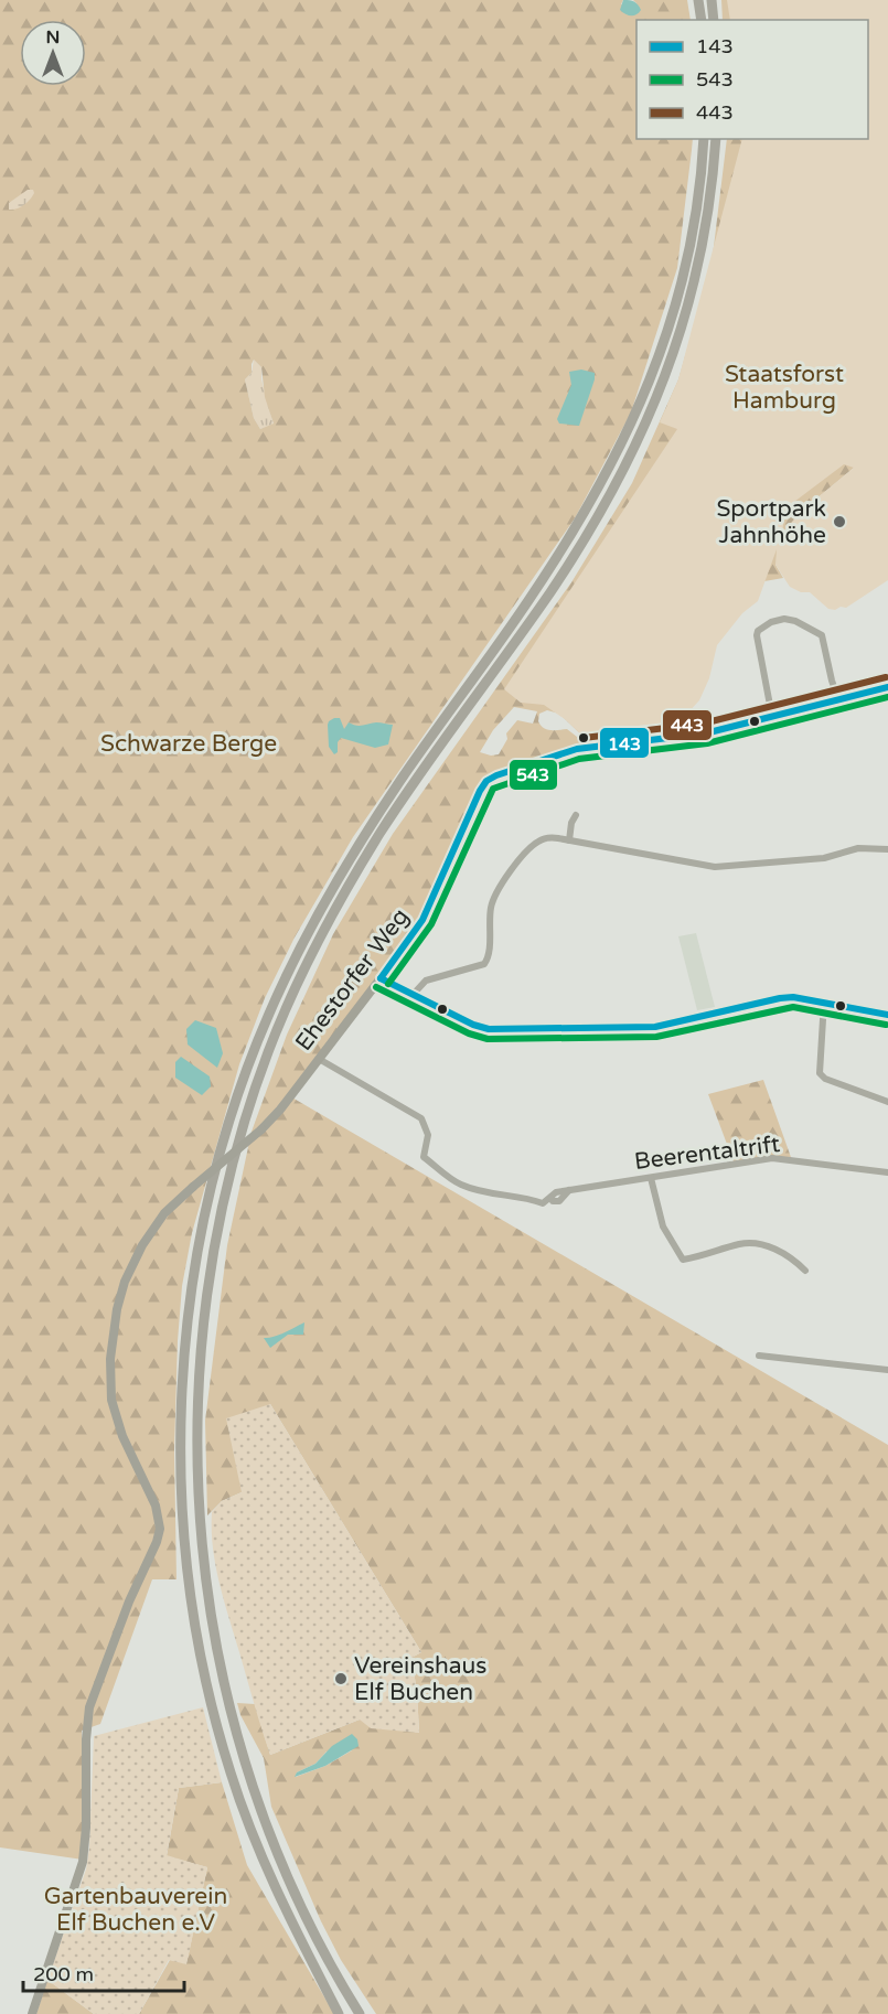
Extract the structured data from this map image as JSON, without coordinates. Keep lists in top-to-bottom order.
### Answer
{
  "streets": {
    "main road": ["Ehestorfer Weg"],
    "street": ["Beerentaltrift"]
  },
  "crossings": [
    ["Ehestorfer Weg", "Beerentaltrift"]
  ],
  "parks": ["Staatsforst Hamburg", "Schwarze Berge", "Gartenbauverein Elf Buchen e.V"],
  "places": ["Sportpark Jahnhöhe", "Vereinshaus Elf Buchen"],
  "lines": ["transit line 443", "transit line 143", "transit line 543"],
  "legend": ["143", "543", "443"],
  "scale_bar": "200 m",
  "north": "top"
}
